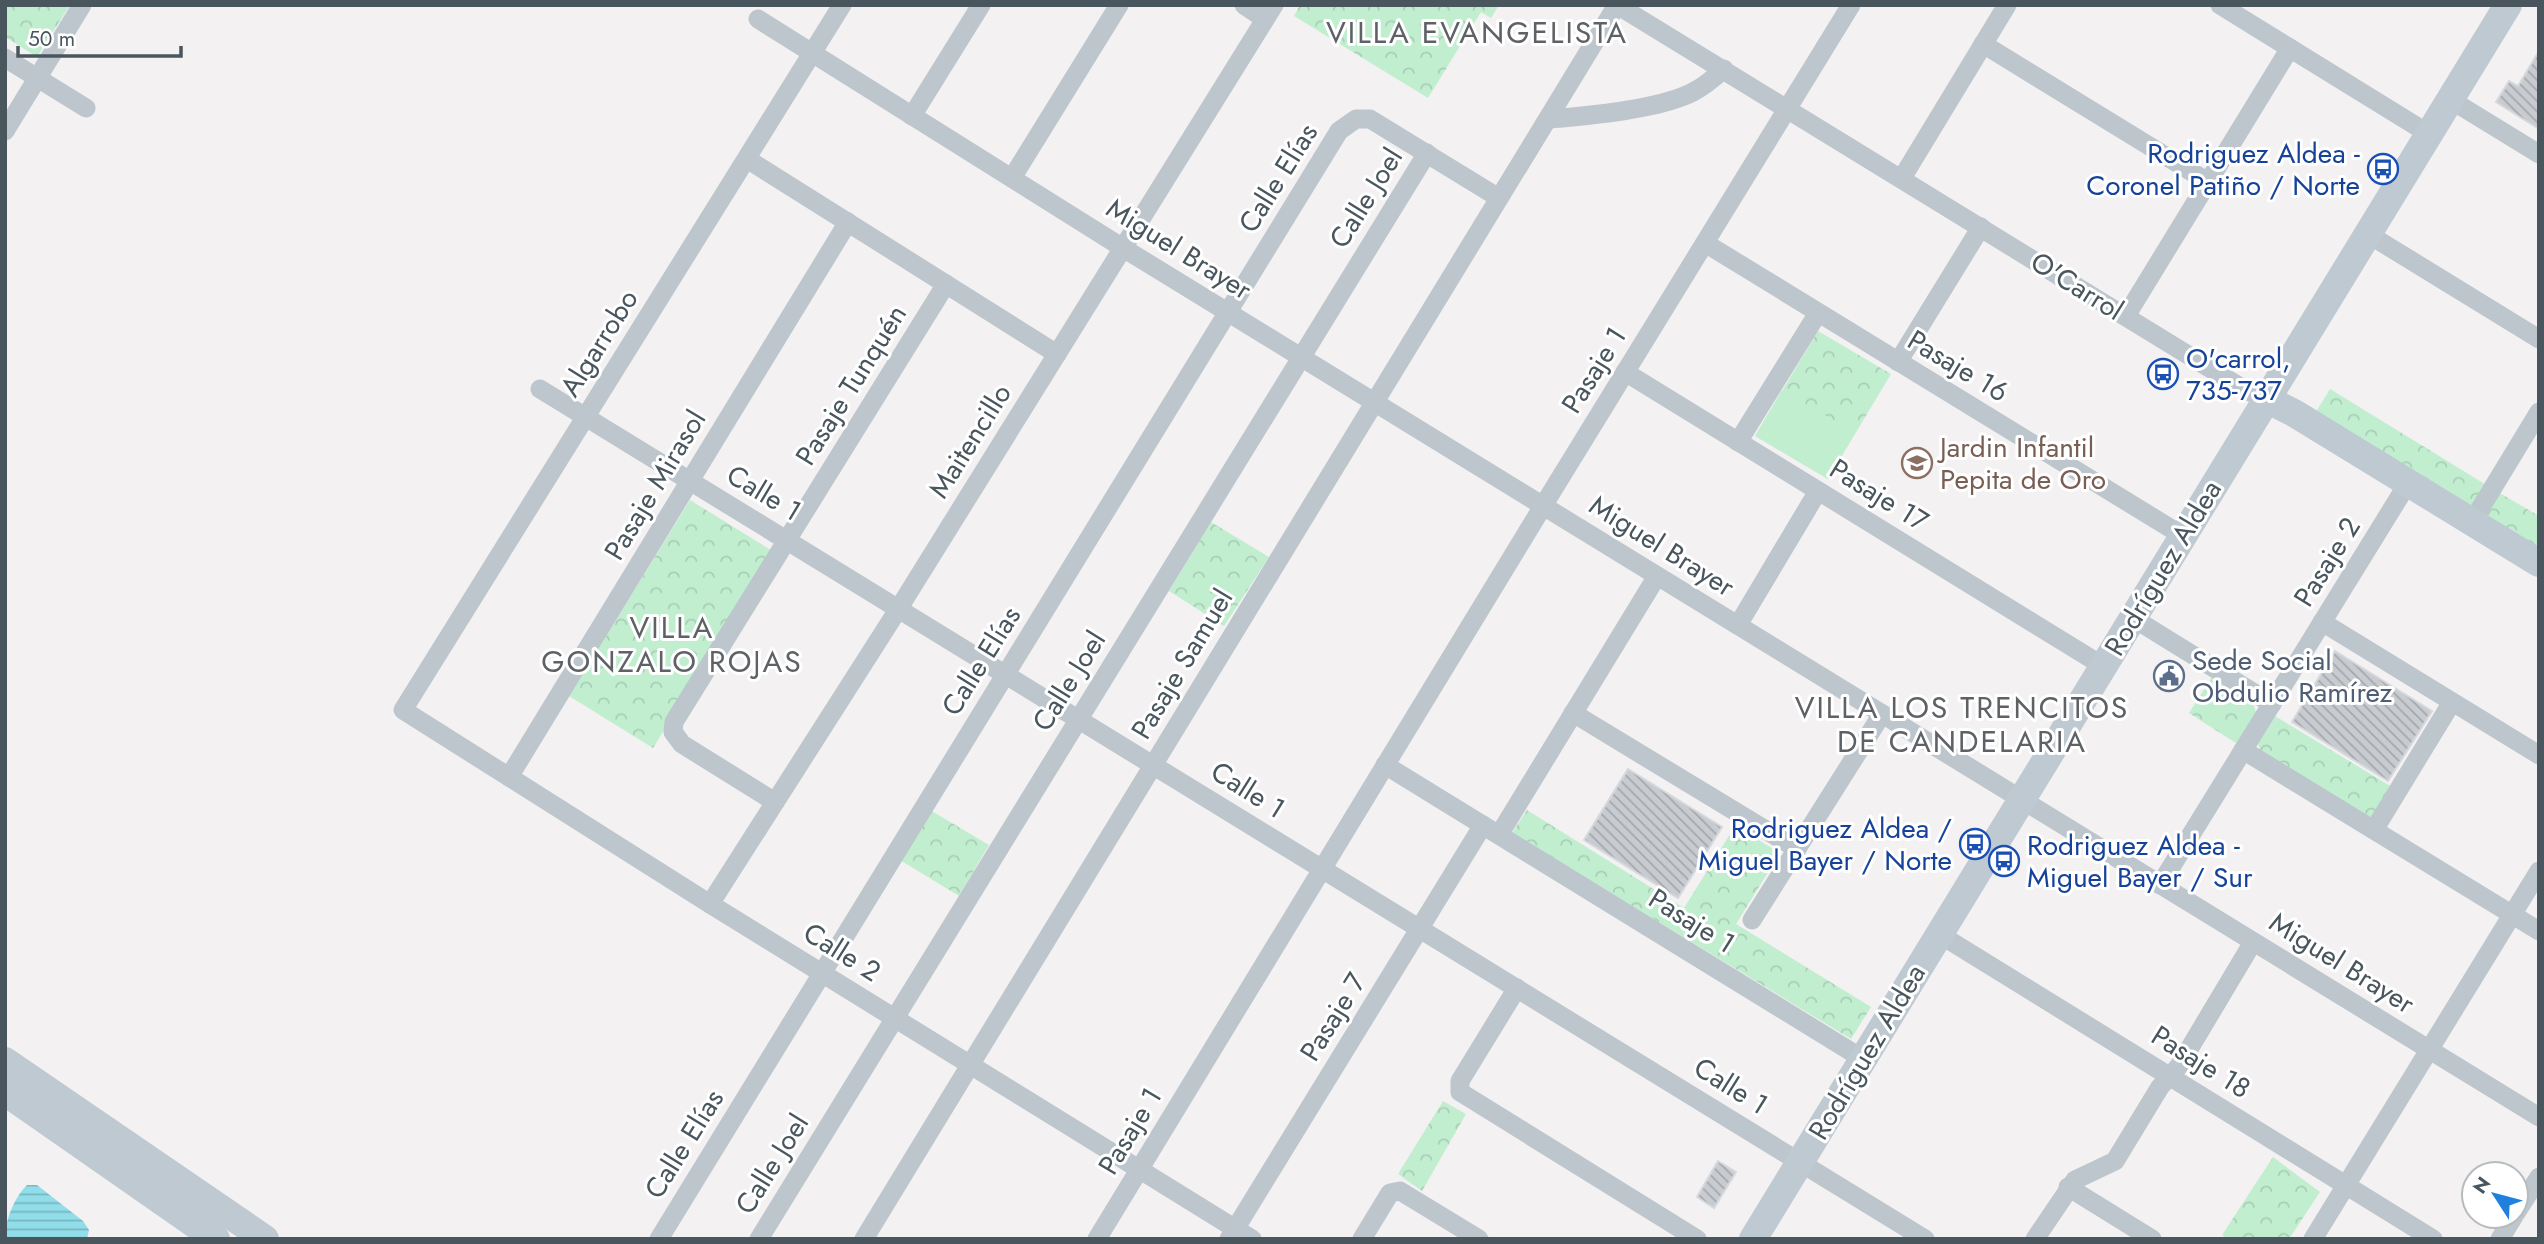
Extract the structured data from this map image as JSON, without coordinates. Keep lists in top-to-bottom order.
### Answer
{
  "streets": {
    "main road": ["O'Carrol", "Rodríguez Aldea"],
    "street": [
      "Calle Elías",
      "Calle Joel",
      "Miguel Brayer",
      "Algarrobo",
      "Pasaje 16",
      "Pasaje 1",
      "Pasaje Tunquén",
      "Maitencillo",
      "Pasaje Mirasol",
      "Calle 1",
      "Pasaje 17",
      "Pasaje 2",
      "Pasaje Samuel",
      "Calle 2",
      "Pasaje 7",
      "Pasaje 18"
    ]
  },
  "crossings": [
    ["Calle Elías", "Calle Joel"],
    ["Calle Elías", "Miguel Brayer"],
    ["Calle Elías", "Calle 1"],
    ["Calle Elías", "Calle 2"],
    ["Calle Joel", "Miguel Brayer"],
    ["Calle Joel", "Calle 1"],
    ["Calle Joel", "Calle 2"],
    ["Miguel Brayer", "Algarrobo"],
    ["Miguel Brayer", "Pasaje 1"],
    ["Miguel Brayer", "Maitencillo"],
    ["Miguel Brayer", "Pasaje 2"],
    ["Miguel Brayer", "Rodríguez Aldea"],
    ["Miguel Brayer", "Pasaje Samuel"],
    ["Miguel Brayer", "Pasaje 7"],
    ["O'Carrol", "Pasaje 1"],
    ["O'Carrol", "Pasaje 2"],
    ["O'Carrol", "Rodríguez Aldea"],
    ["O'Carrol", "Pasaje Samuel"],
    ["Algarrobo", "Calle 1"],
    ["Algarrobo", "Calle 2"],
    ["Pasaje 16", "Pasaje 1"],
    ["Pasaje 16", "Rodríguez Aldea"],
    ["Pasaje 1", "Calle 1"],
    ["Pasaje 1", "Pasaje 17"],
    ["Pasaje 1", "Rodríguez Aldea"],
    ["Pasaje 1", "Calle 2"],
    ["Pasaje 1", "Pasaje 7"],
    ["Pasaje Tunquén", "Maitencillo"],
    ["Pasaje Tunquén", "Calle 1"],
    ["Maitencillo", "Calle 1"],
    ["Maitencillo", "Calle 2"],
    ["Pasaje Mirasol", "Calle 1"],
    ["Pasaje Mirasol", "Calle 2"],
    ["Calle 1", "Rodríguez Aldea"],
    ["Calle 1", "Pasaje Samuel"],
    ["Calle 1", "Pasaje 7"],
    ["Pasaje 17", "Rodríguez Aldea"],
    ["Rodríguez Aldea", "Pasaje 18"],
    ["Pasaje Samuel", "Calle 2"],
    ["Calle 2", "Pasaje 7"]
  ],
  "districts": ["VILLA EVANGELISTA", "VILLA GONZALO ROJAS", "VILLA LOS TRENCITOS DE CANDELARIA"],
  "places": {
    "bus stop": [
      "Rodriguez Aldea - Coronel Patiño / Norte",
      "O'carrol, 735-737",
      "Rodriguez Aldea / Miguel Bayer / Norte",
      "Rodriguez Aldea - Miguel Bayer / Sur"
    ],
    "school or university": ["Jardin Infantil Pepita de Oro"],
    "public building": ["Sede Social Obdulio Ramírez"]
  },
  "scale_bar": "50 m",
  "north": "top left"
}
